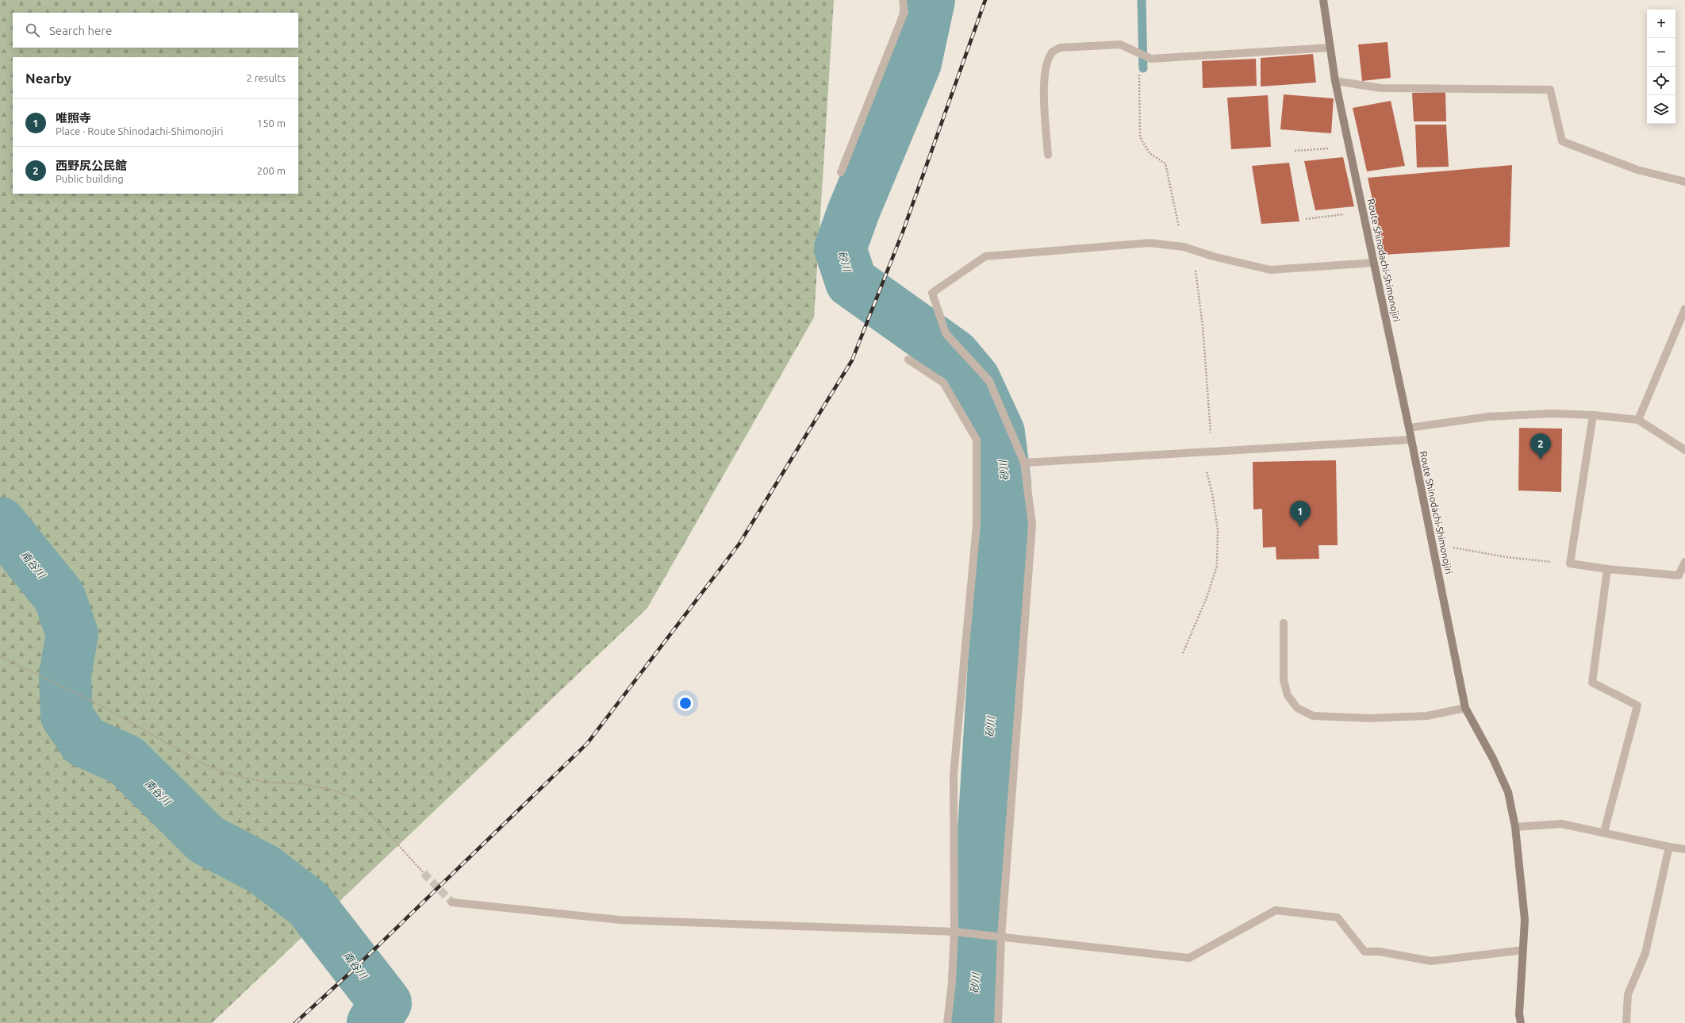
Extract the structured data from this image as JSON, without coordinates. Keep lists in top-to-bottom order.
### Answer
{
  "streets": {
    "main road": ["Route Shinodachi-Shimonojiri"]
  },
  "water": ["砂川", "南谷川"],
  "page": {
    "map_buttons": ["+", "−"],
    "search": "Search here",
    "heading": ["Nearby", "2 results"],
    "list": [
      {
        "mark": "1",
        "name": "唯照寺",
        "note": "Place · Route Shinodachi-Shimonojiri",
        "value": "150 m"
      },
      {
        "mark": "2",
        "name": "西野尻公民館",
        "note": "Public building",
        "value": "200 m"
      }
    ],
    "pins": ["2", "1"]
  }
}
